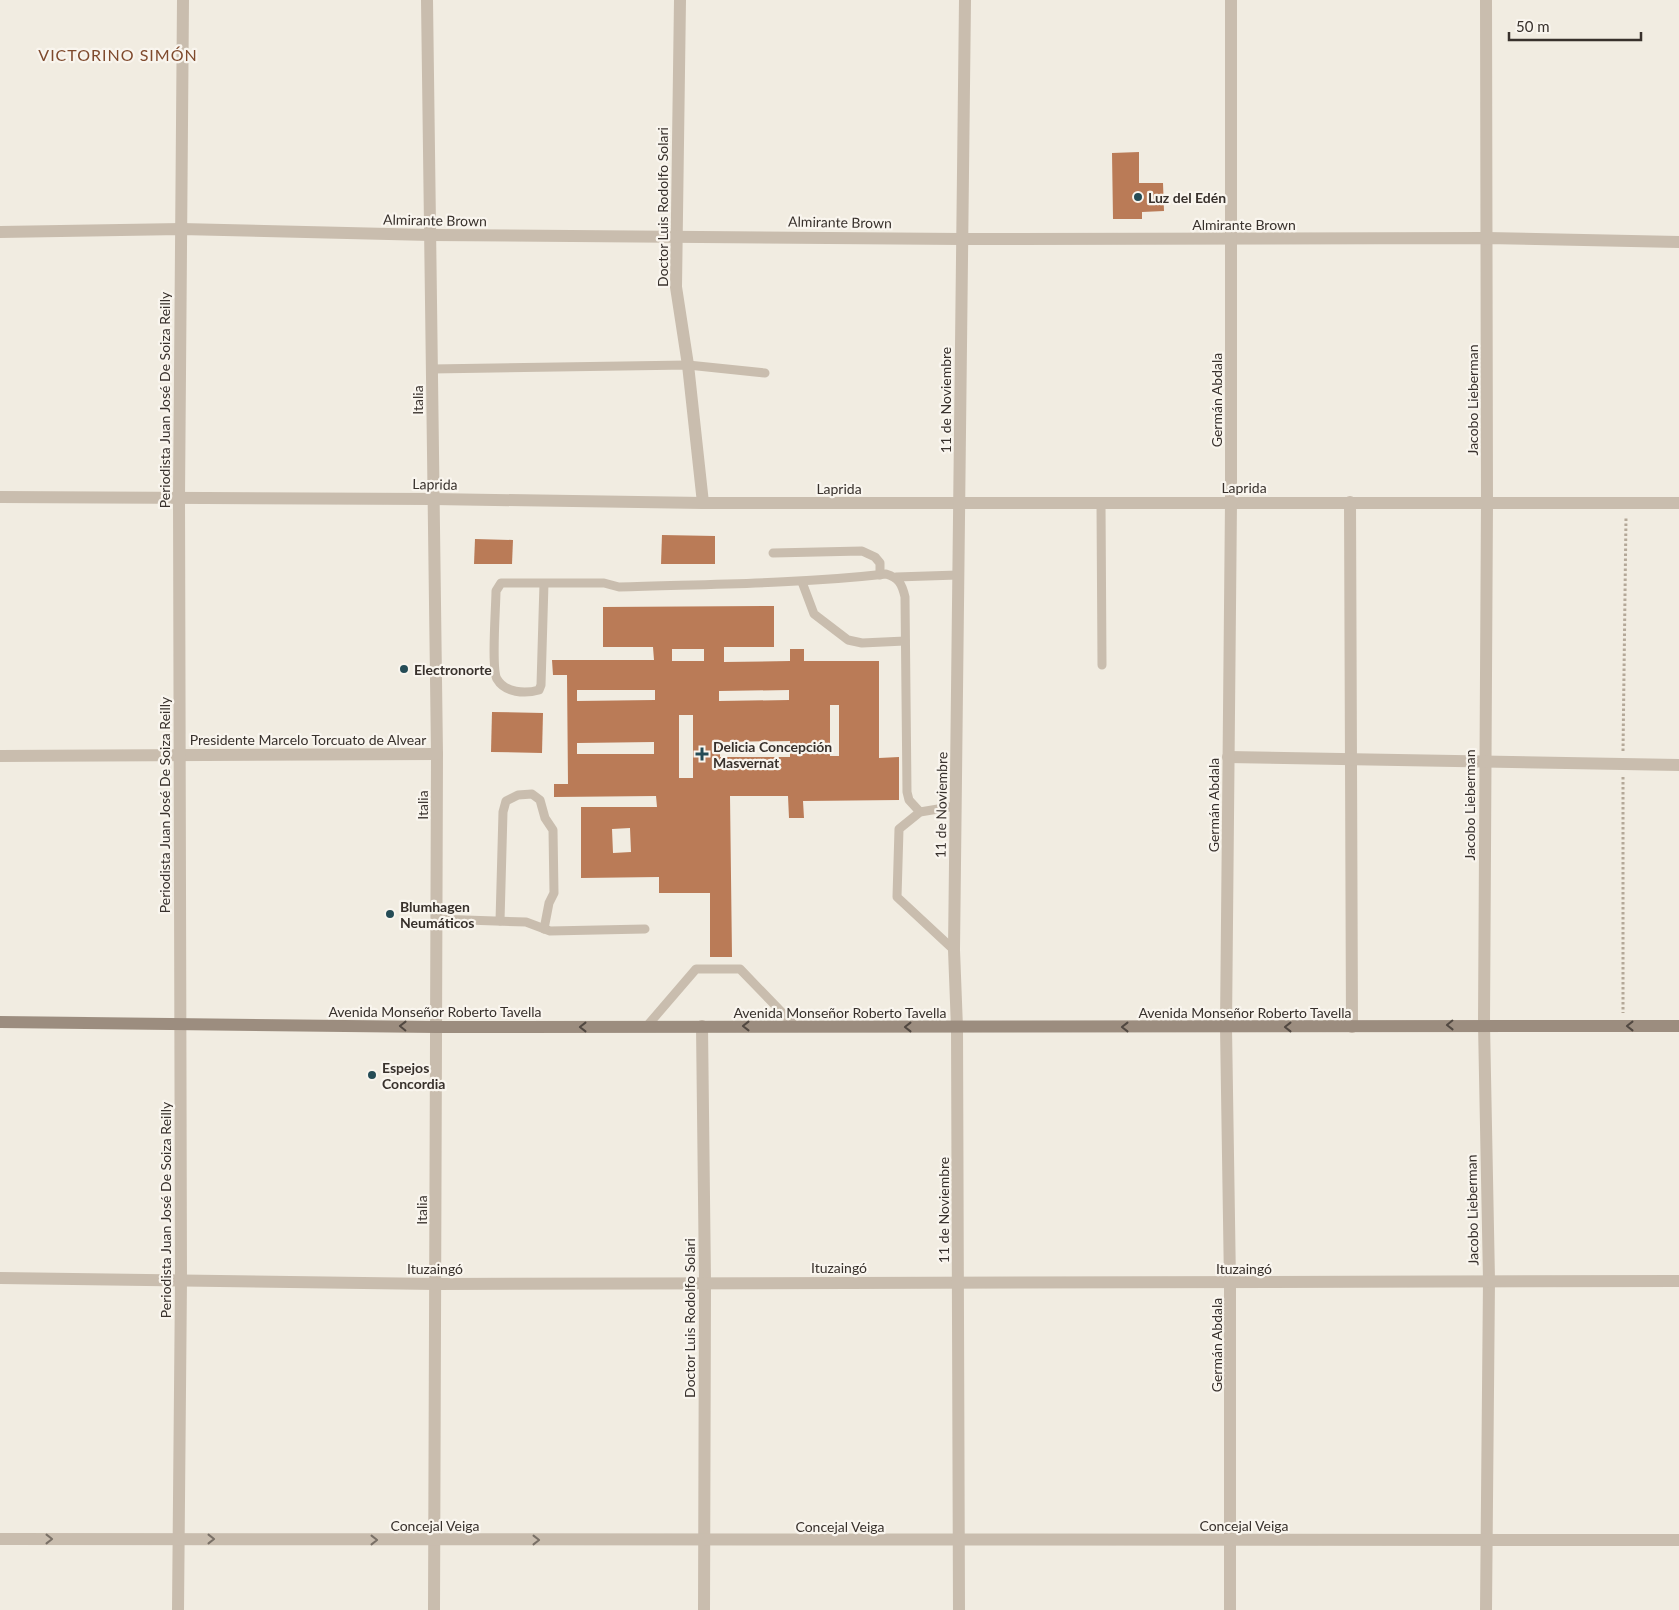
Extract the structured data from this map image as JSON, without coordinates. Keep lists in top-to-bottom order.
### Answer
{
  "streets": {
    "main road": ["Avenida Monseñor Roberto Tavella"],
    "street": [
      "Doctor Luis Rodolfo Solari",
      "Almirante Brown",
      "Periodista Juan José De Soiza Reilly",
      "Italia",
      "11 de Noviembre",
      "Germán Abdala",
      "Jacobo Lieberman",
      "Laprida",
      "Presidente Marcelo Torcuato de Alvear",
      "Ituzaingó",
      "Concejal Veiga"
    ]
  },
  "crossings": [
    ["Doctor Luis Rodolfo Solari", "Almirante Brown"],
    ["Doctor Luis Rodolfo Solari", "Laprida"],
    ["Doctor Luis Rodolfo Solari", "Avenida Monseñor Roberto Tavella"],
    ["Doctor Luis Rodolfo Solari", "Ituzaingó"],
    ["Doctor Luis Rodolfo Solari", "Concejal Veiga"],
    ["Almirante Brown", "Periodista Juan José De Soiza Reilly"],
    ["Almirante Brown", "Italia"],
    ["Almirante Brown", "11 de Noviembre"],
    ["Almirante Brown", "Germán Abdala"],
    ["Almirante Brown", "Jacobo Lieberman"],
    ["Periodista Juan José De Soiza Reilly", "Laprida"],
    ["Periodista Juan José De Soiza Reilly", "Presidente Marcelo Torcuato de Alvear"],
    ["Periodista Juan José De Soiza Reilly", "Avenida Monseñor Roberto Tavella"],
    ["Periodista Juan José De Soiza Reilly", "Ituzaingó"],
    ["Periodista Juan José De Soiza Reilly", "Concejal Veiga"],
    ["Italia", "Laprida"],
    ["Italia", "Presidente Marcelo Torcuato de Alvear"],
    ["Italia", "Avenida Monseñor Roberto Tavella"],
    ["Italia", "Ituzaingó"],
    ["Italia", "Concejal Veiga"],
    ["11 de Noviembre", "Laprida"],
    ["11 de Noviembre", "Avenida Monseñor Roberto Tavella"],
    ["11 de Noviembre", "Ituzaingó"],
    ["11 de Noviembre", "Concejal Veiga"],
    ["Germán Abdala", "Laprida"],
    ["Germán Abdala", "Avenida Monseñor Roberto Tavella"],
    ["Germán Abdala", "Ituzaingó"],
    ["Germán Abdala", "Concejal Veiga"],
    ["Jacobo Lieberman", "Laprida"],
    ["Jacobo Lieberman", "Avenida Monseñor Roberto Tavella"],
    ["Jacobo Lieberman", "Ituzaingó"],
    ["Jacobo Lieberman", "Concejal Veiga"]
  ],
  "one_way": ["Avenida Monseñor Roberto Tavella", "Concejal Veiga"],
  "districts": ["VICTORINO SIMÓN"],
  "places": {
    "other": [
      "Luz del Edén",
      "Electronorte",
      "Blumhagen Neumáticos",
      "Espejos Concordia"
    ],
    "health": ["Delicia Concepción Masvernat"]
  },
  "scale_bar": "50 m"
}
